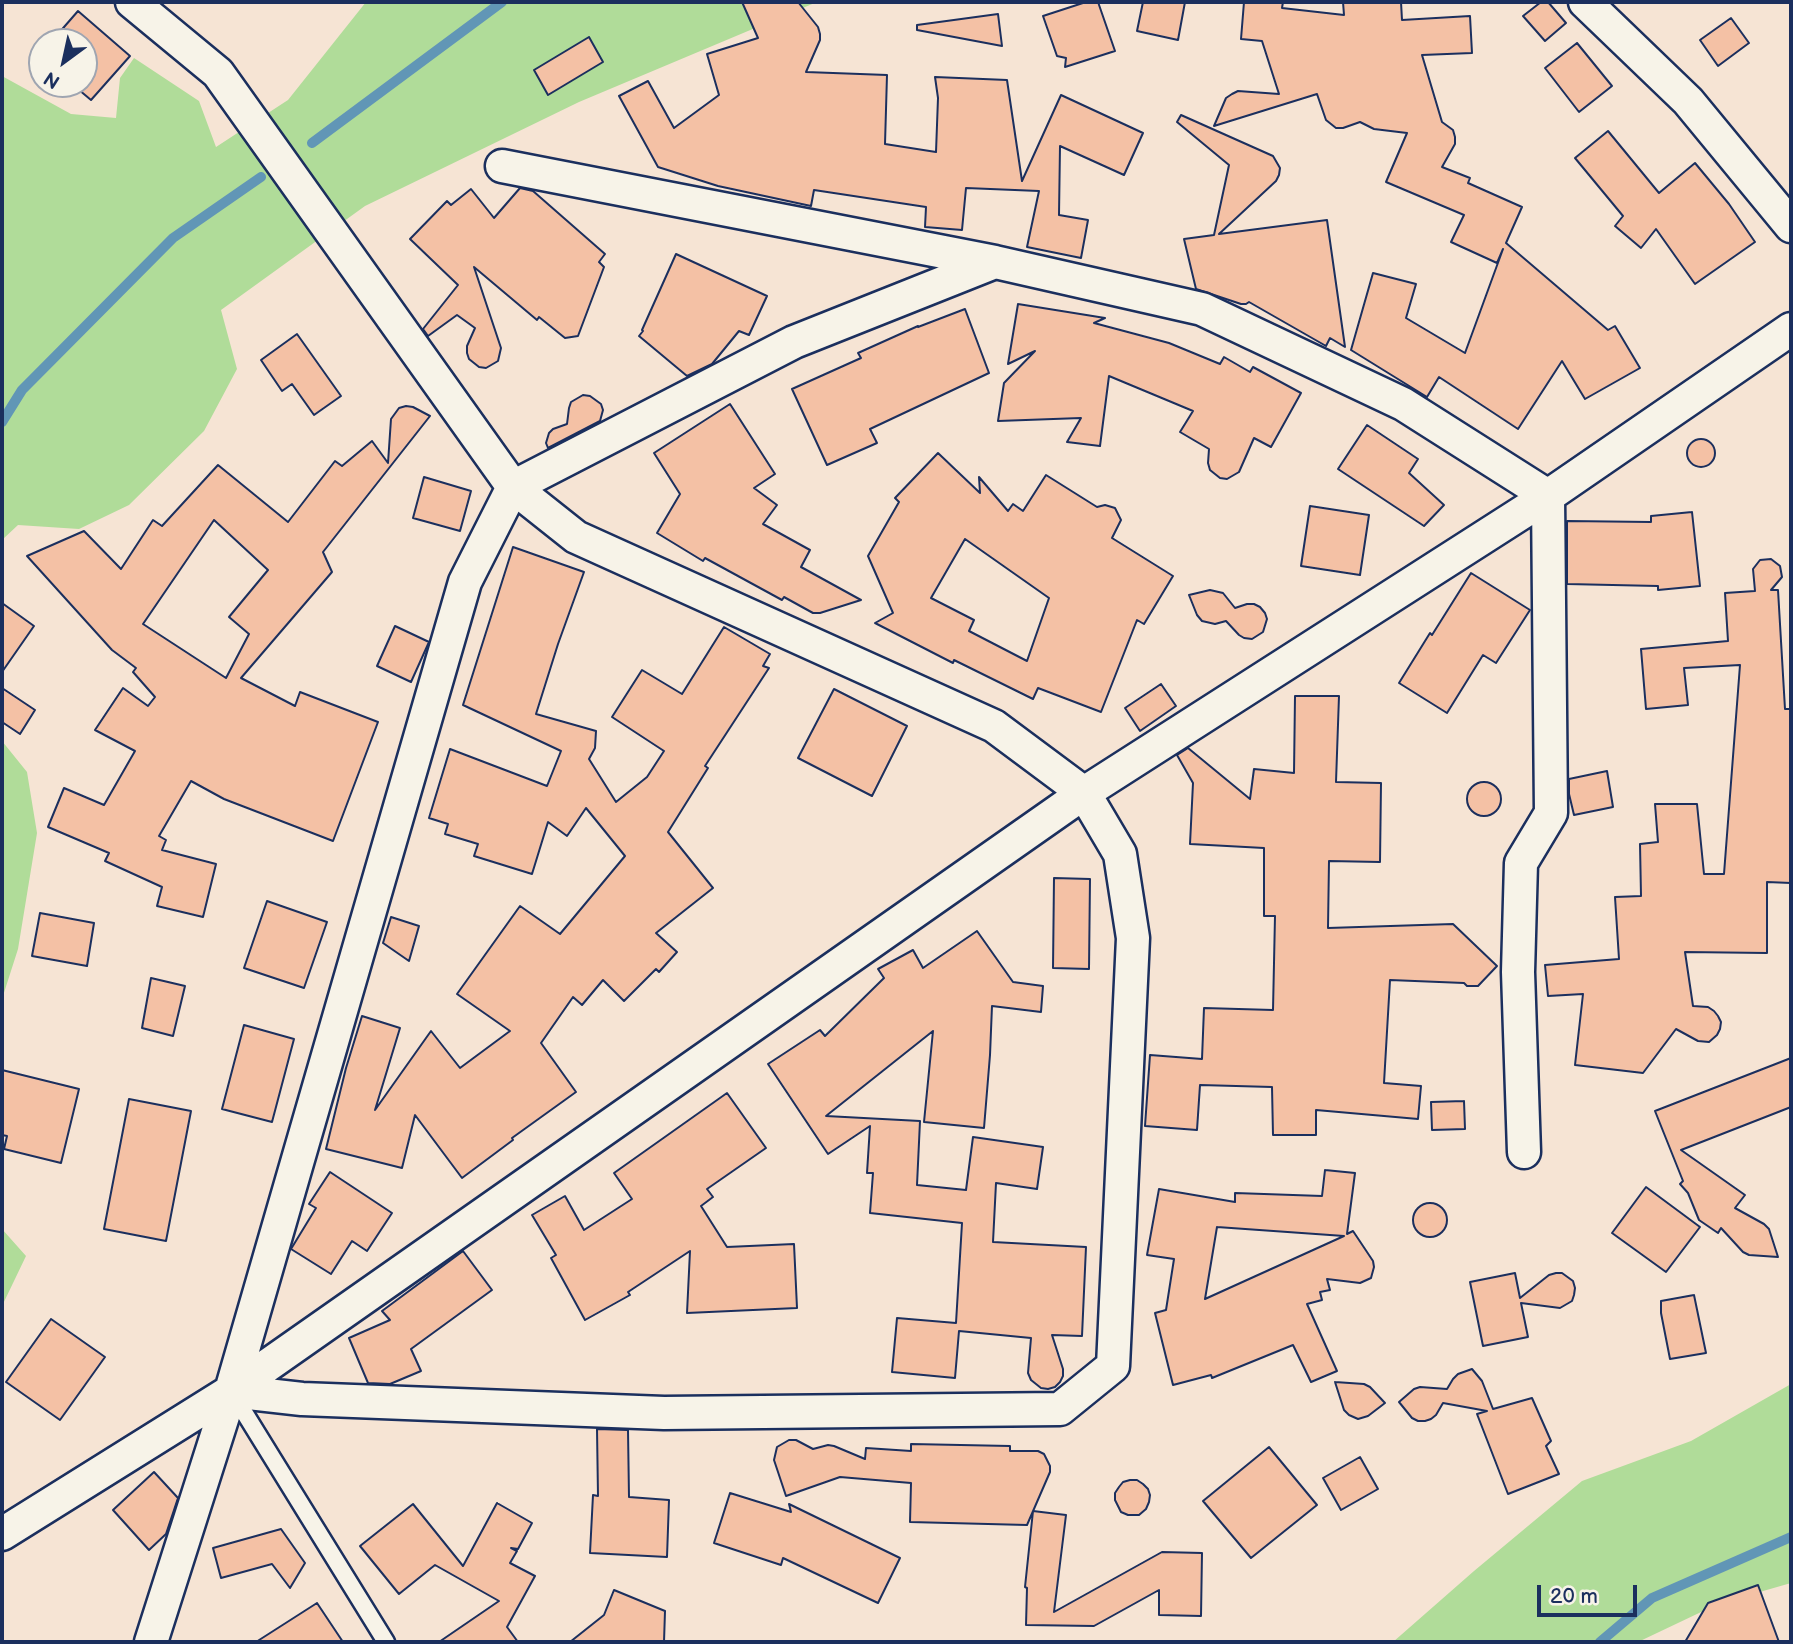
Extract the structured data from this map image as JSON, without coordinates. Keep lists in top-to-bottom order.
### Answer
{
  "scale_bar": "20 m",
  "north": "bottom left"
}
